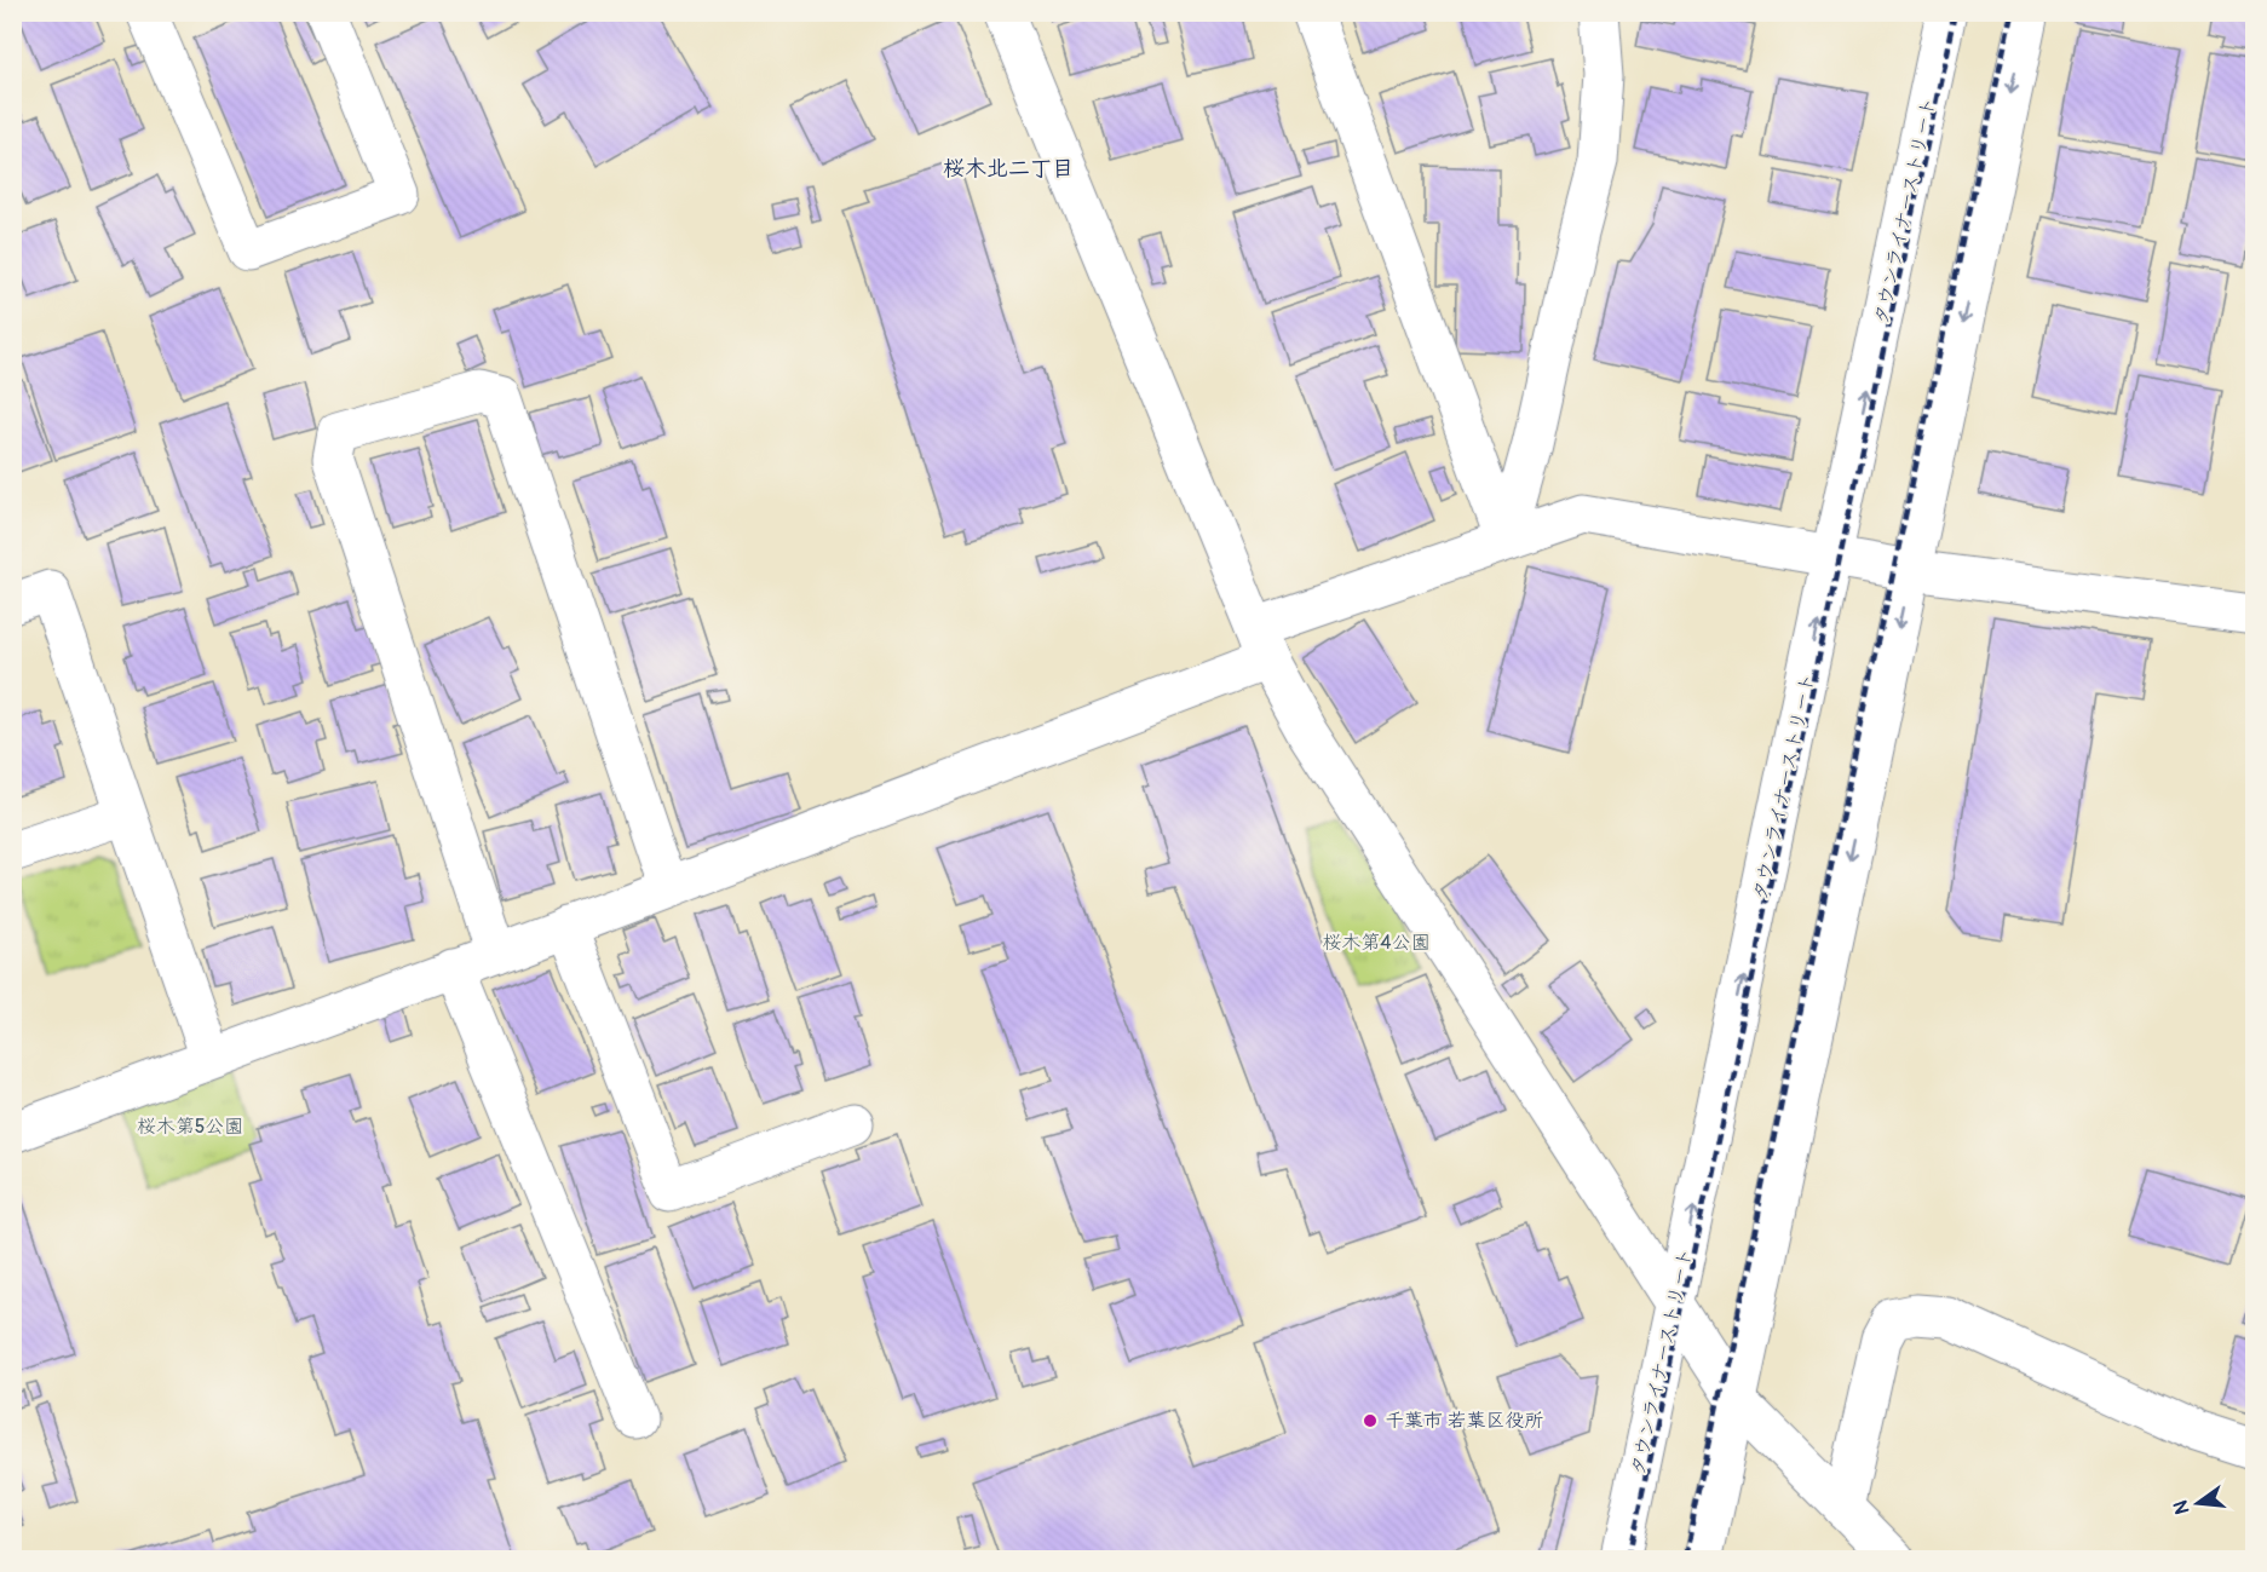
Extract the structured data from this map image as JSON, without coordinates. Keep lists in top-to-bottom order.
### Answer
{
  "streets": {
    "street": ["タウンライナーストリート"]
  },
  "districts": ["桜木北二丁目"],
  "parks": ["桜木第4公園", "桜木第5公園"],
  "places": ["千葉市 若葉区役所"],
  "north": "left"
}
